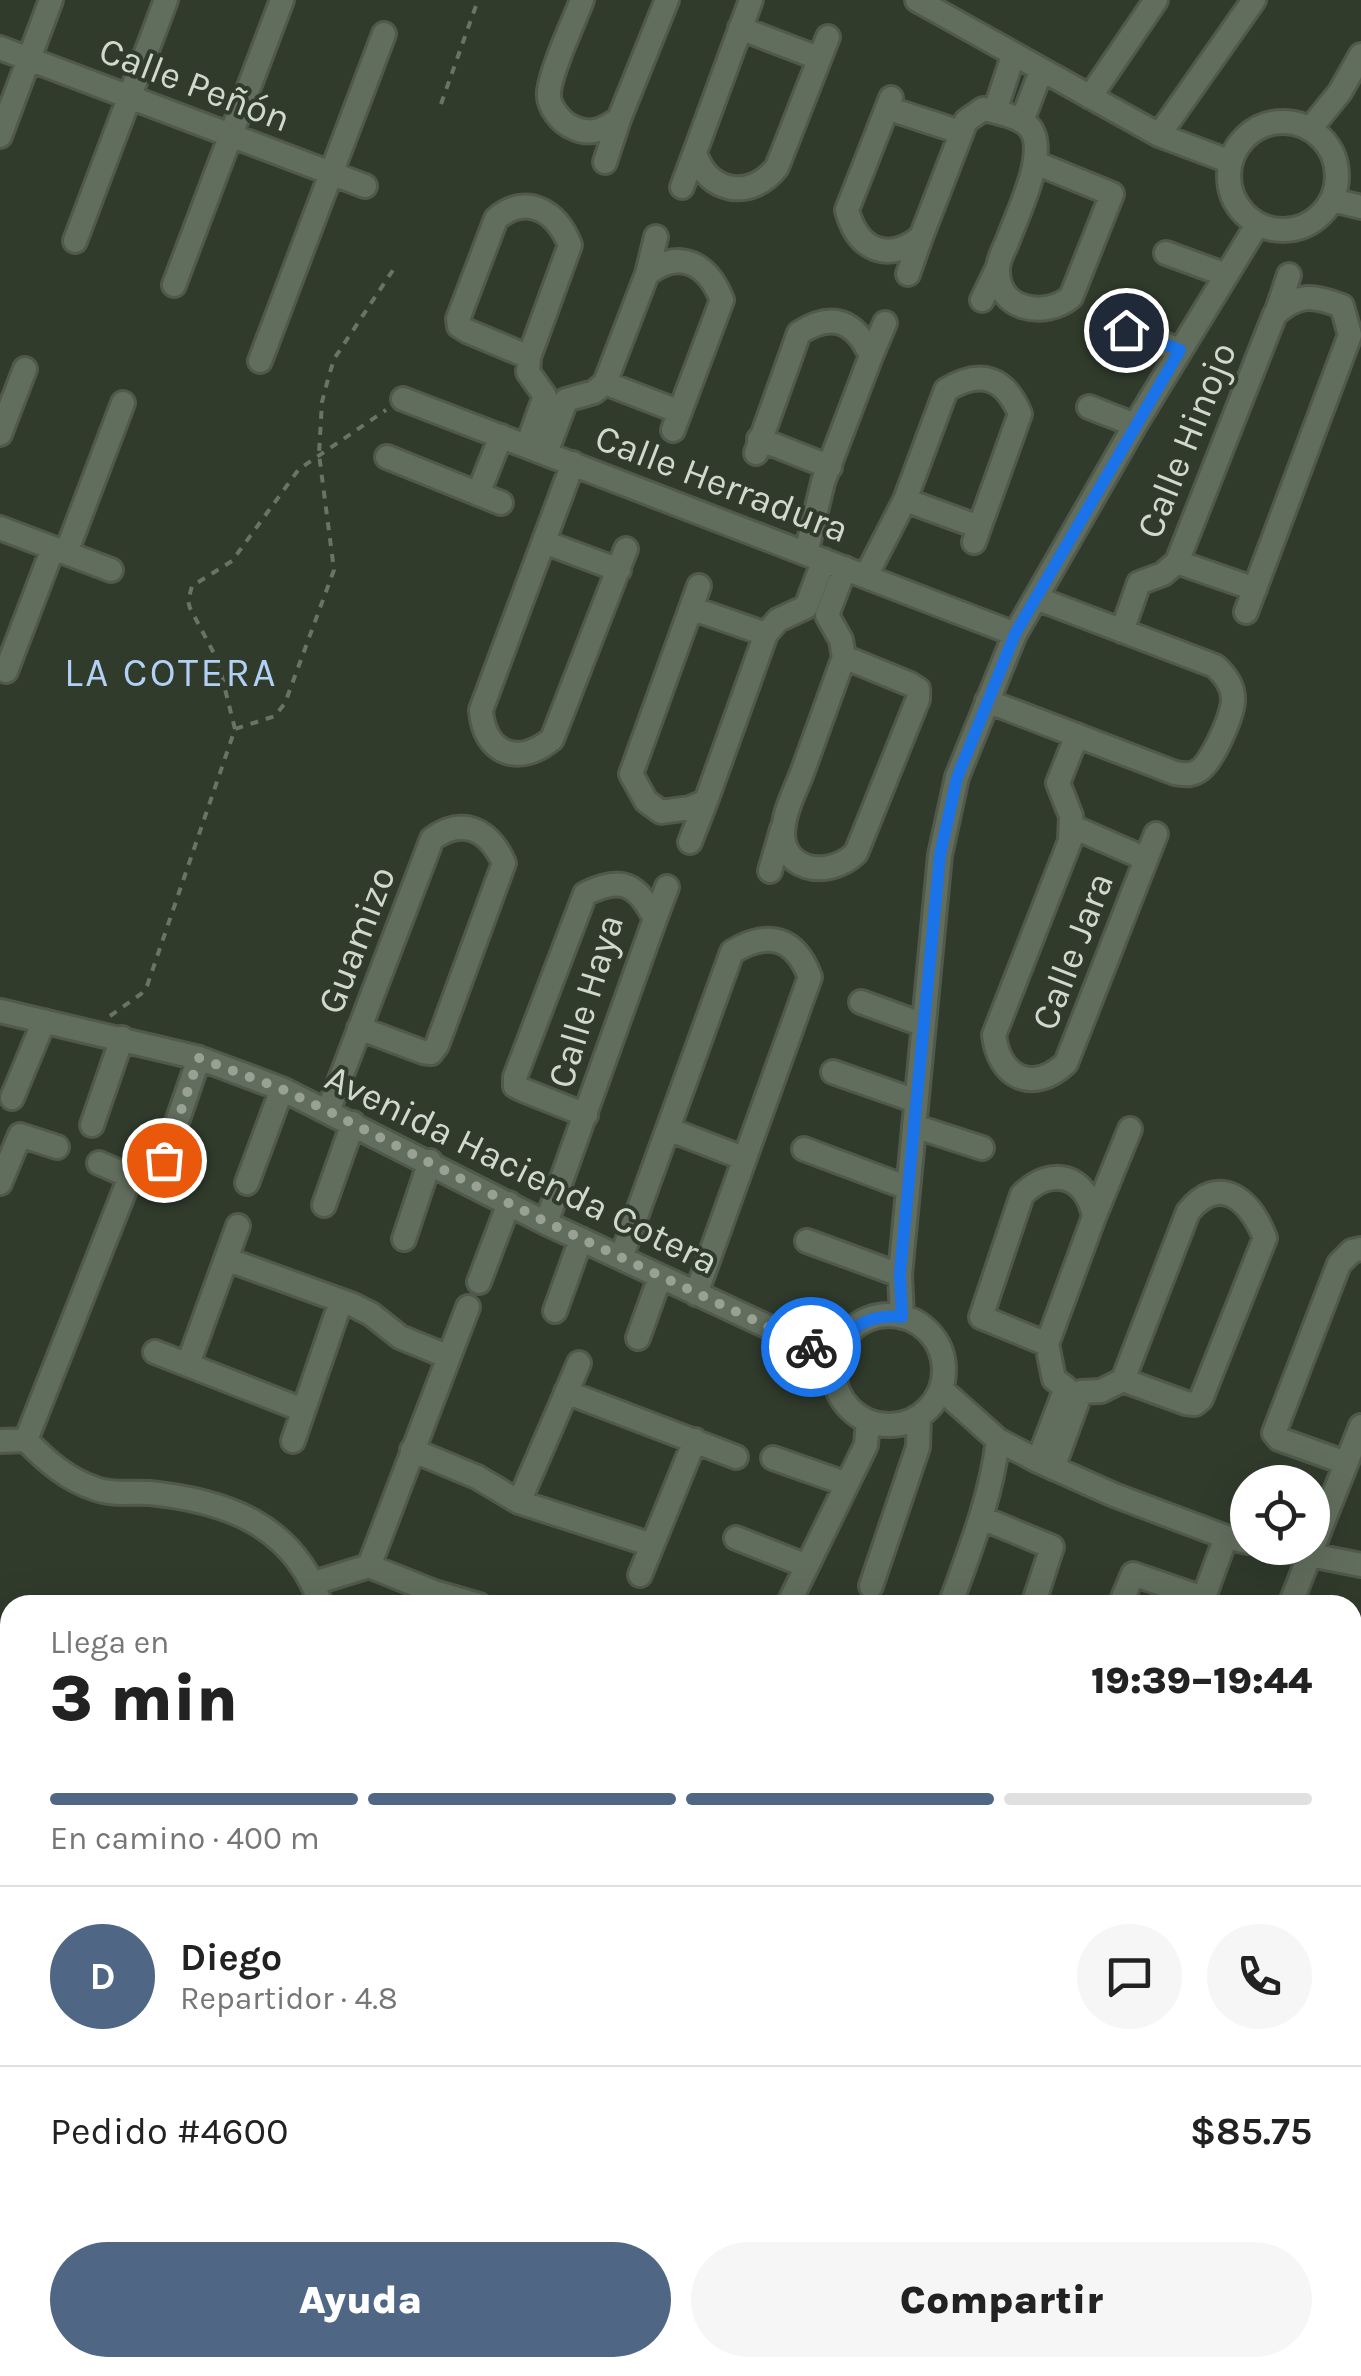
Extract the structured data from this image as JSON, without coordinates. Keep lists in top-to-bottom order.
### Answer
{
  "streets": {
    "street": [
      "Calle Peñón",
      "Calle Hinojo",
      "Calle Herradura",
      "Guamizo",
      "Calle Jara",
      "Calle Haya",
      "Avenida Hacienda Cotera"
    ]
  },
  "crossings": [
    ["Guamizo", "Avenida Hacienda Cotera"],
    ["Calle Haya", "Avenida Hacienda Cotera"]
  ],
  "districts": ["LA COTERA"],
  "page": {
    "heading": ["3 min", "Llega en", "19:39–19:44"],
    "panel": [
      "Diego",
      "Repartidor · 4.8",
      "Pedido #4600",
      "$85.75"
    ],
    "bar": "En camino · 400 m",
    "round": "D",
    "buttons": ["Ayuda", "Compartir"]
  }
}
